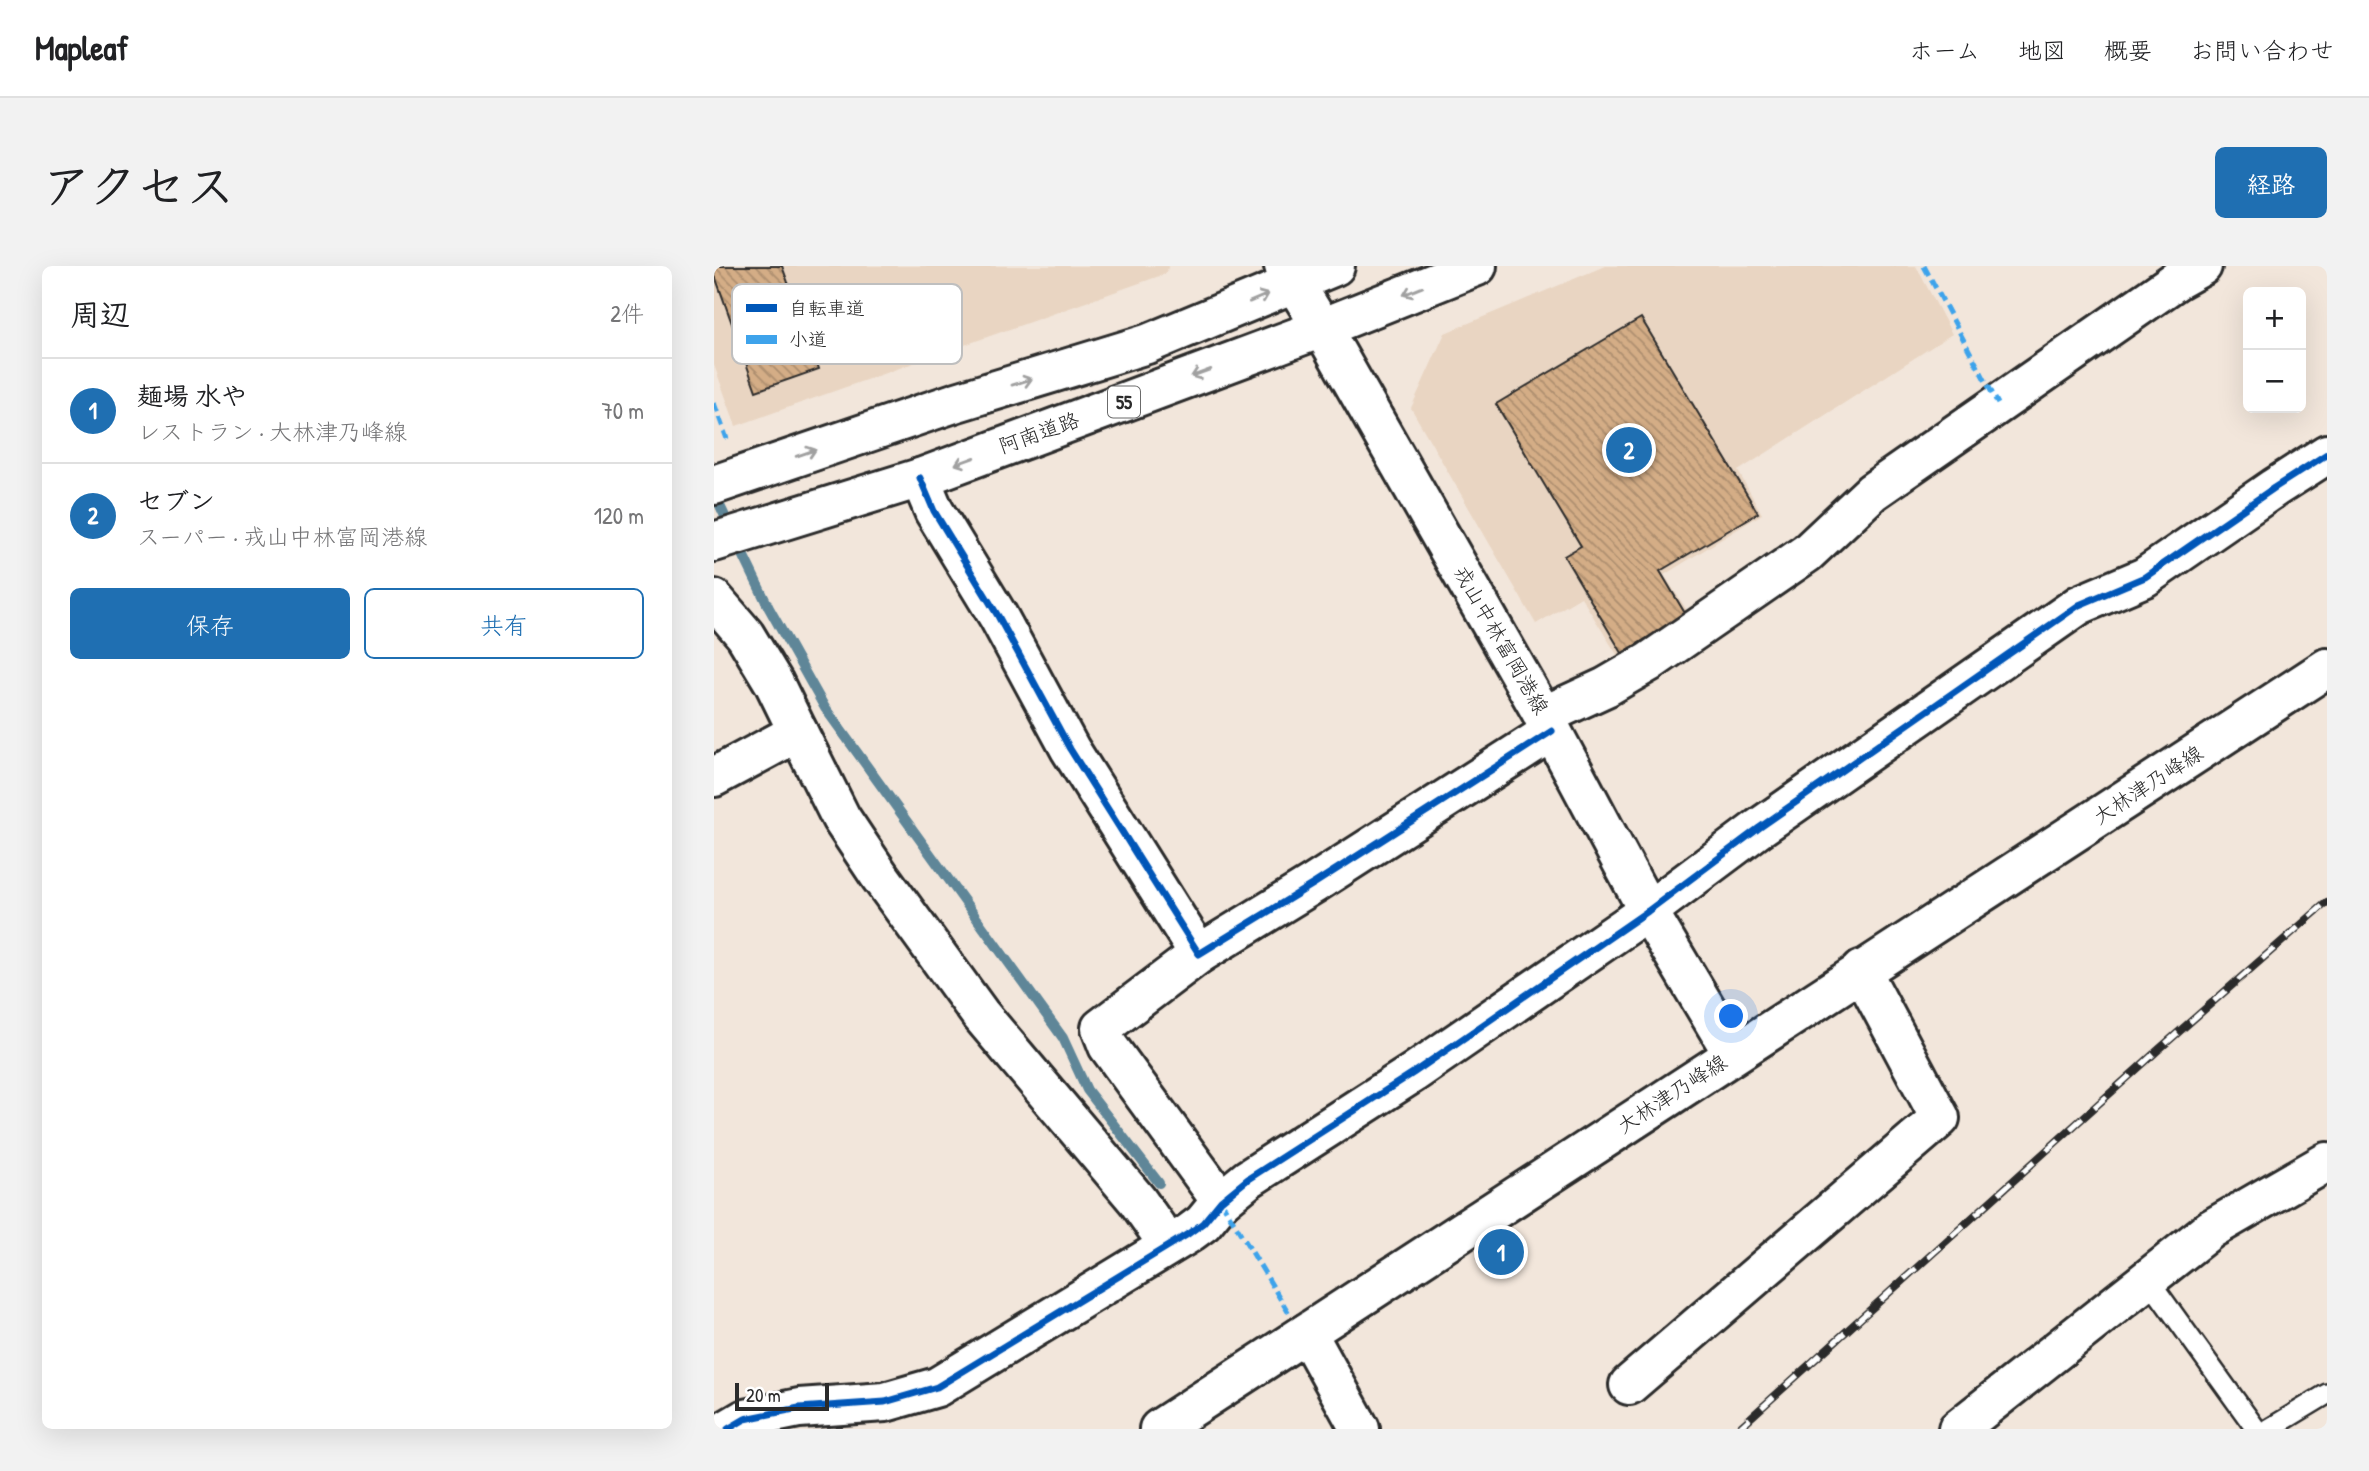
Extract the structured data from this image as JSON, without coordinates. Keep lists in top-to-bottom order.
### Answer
{
  "streets": {
    "main road": [
      "55",
      "阿南道路",
      "戎山中林富岡港線",
      "大林津乃峰線"
    ]
  },
  "crossings": [
    ["55", "戎山中林富岡港線"],
    ["阿南道路", "戎山中林富岡港線"],
    ["戎山中林富岡港線", "大林津乃峰線"]
  ],
  "legend": ["自転車道", "小道"],
  "scale_bar": "20 m",
  "page": {
    "header": "Mapleaf",
    "nav": [
      "ホーム",
      "地図",
      "概要",
      "お問い合わせ"
    ],
    "title": "アクセス",
    "buttons": [
      "経路",
      ["保存", "共有"]
    ],
    "heading": ["周辺", "2件"],
    "map_buttons": ["+", "−"],
    "list": [
      {
        "mark": "1",
        "name": "麺場 水や",
        "note": "レストラン · 大林津乃峰線",
        "value": "70 m"
      },
      {
        "mark": "2",
        "name": "セブン",
        "note": "スーパー · 戎山中林富岡港線",
        "value": "120 m"
      }
    ],
    "pins": ["2", "1"],
    "scale": "20 m"
  }
}
